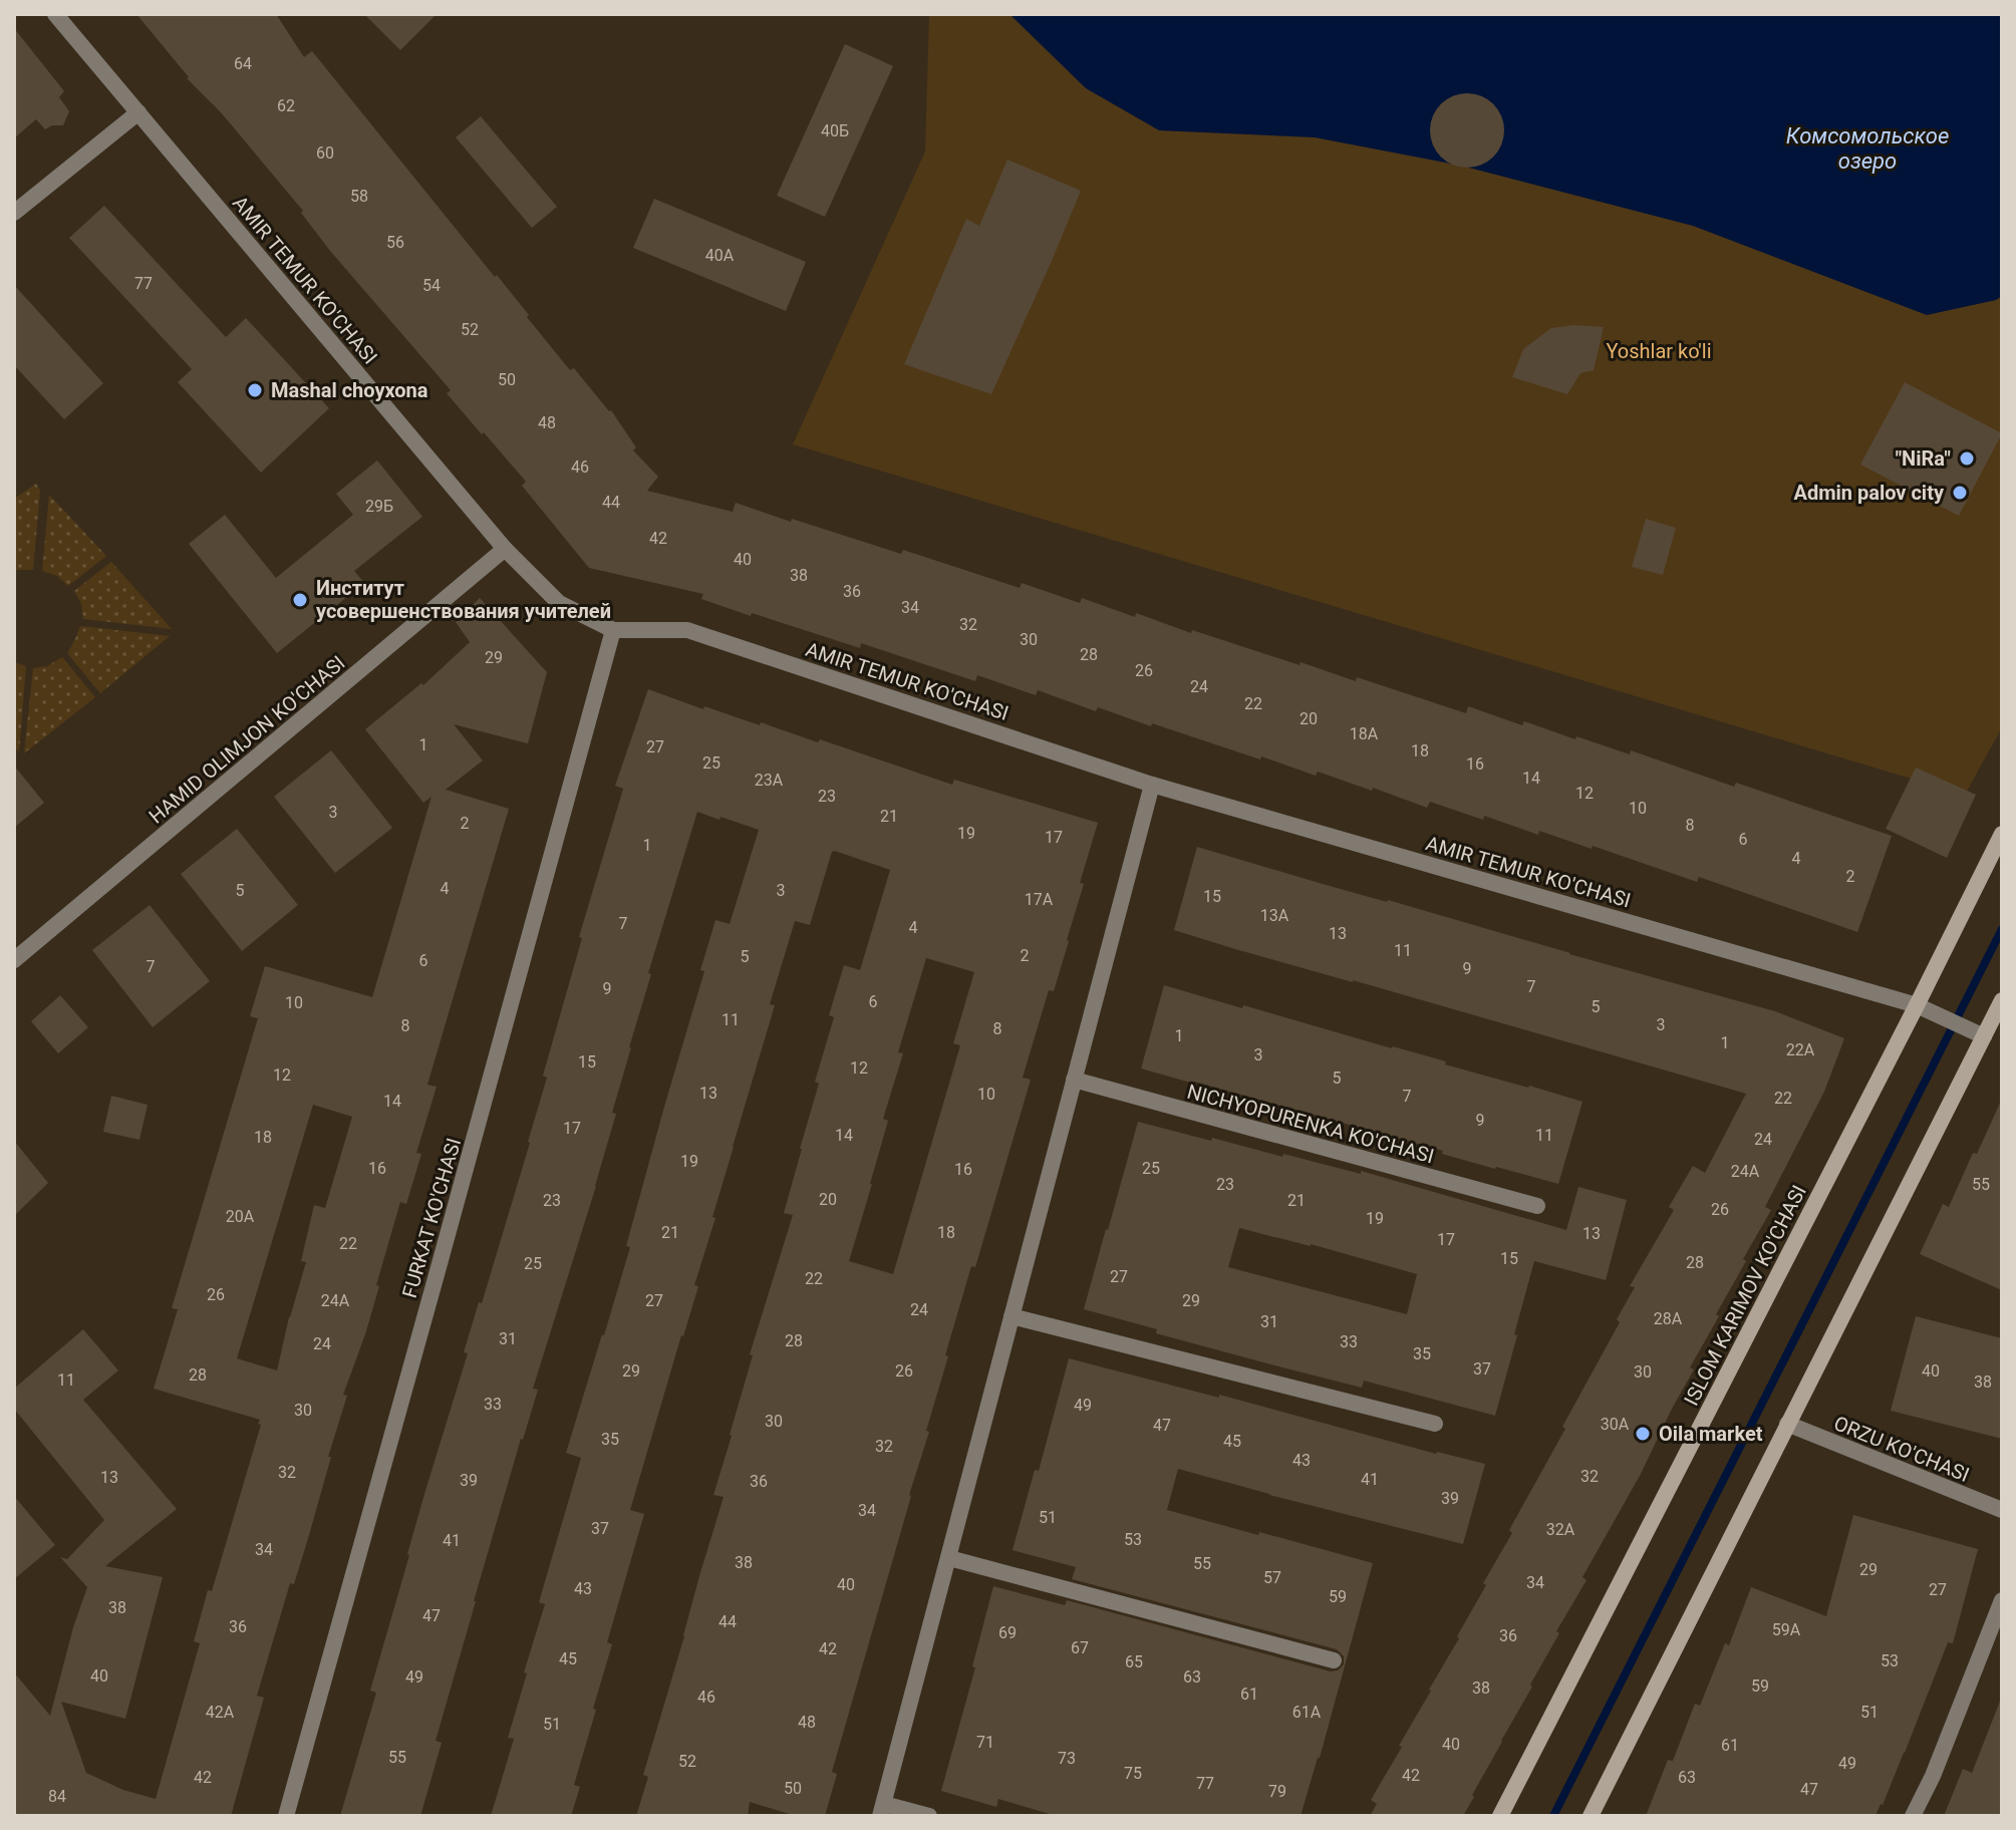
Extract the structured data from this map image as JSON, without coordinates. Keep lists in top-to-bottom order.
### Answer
{
  "streets": {
    "main road": ["ISLOM KARIMOV KO'CHASI"],
    "street": [
      "AMIR TEMUR KO'CHASI",
      "HAMID OLIMJON KO'CHASI",
      "NICHYOPURENKA KO'CHASI",
      "FURKAT KO'CHASI",
      "ORZU KO'CHASI"
    ]
  },
  "crossings": [
    ["AMIR TEMUR KO'CHASI", "HAMID OLIMJON KO'CHASI"],
    ["AMIR TEMUR KO'CHASI", "FURKAT KO'CHASI"],
    ["AMIR TEMUR KO'CHASI", "ISLOM KARIMOV KO'CHASI"]
  ],
  "water": ["Комсомольское озеро"],
  "parks": ["Yoshlar ko'li"],
  "places": [
    "Mashal choyxona",
    "\"NiRa\"",
    "Admin palov city",
    "Институт усовершенствования учителей",
    "Oila market"
  ],
  "house_numbers": [
    "64",
    "62",
    "40Б",
    "60",
    "58",
    "56",
    "40A",
    "77",
    "54",
    "52",
    "50",
    "48",
    "46",
    "44",
    "29Б",
    "42",
    "40",
    "38",
    "36",
    "34",
    "32",
    "30",
    "28",
    "29",
    "26",
    "24",
    "22",
    "20",
    "18A",
    "1",
    "27",
    "18",
    "25",
    "16",
    "14",
    "23A",
    "12",
    "23",
    "10",
    "3",
    "21",
    "2",
    "8",
    "19",
    "17",
    "6",
    "1",
    "4",
    "2",
    "4",
    "5",
    "3",
    "15",
    "17A",
    "13A",
    "7",
    "4",
    "13",
    "11",
    "2",
    "5",
    "6",
    "7",
    "9",
    "7",
    "9",
    "6",
    "10",
    "5",
    "11",
    "3",
    "8",
    "8",
    "1",
    "1",
    "22A",
    "3",
    "15",
    "12",
    "12",
    "5",
    "13",
    "10",
    "7",
    "22",
    "14",
    "9",
    "17",
    "14",
    "11",
    "18",
    "24",
    "19",
    "16",
    "25",
    "16",
    "24A",
    "23",
    "55",
    "20",
    "23",
    "21",
    "26",
    "20A",
    "19",
    "21",
    "18",
    "13",
    "17",
    "22",
    "15",
    "28",
    "25",
    "27",
    "22",
    "26",
    "24A",
    "27",
    "29",
    "24",
    "28A",
    "31",
    "31",
    "28",
    "33",
    "24",
    "35",
    "37",
    "29",
    "26",
    "40",
    "30",
    "28",
    "11",
    "38",
    "33",
    "49",
    "30",
    "30",
    "30A",
    "47",
    "35",
    "45",
    "32",
    "43",
    "32",
    "32",
    "13",
    "41",
    "39",
    "36",
    "39",
    "34",
    "51",
    "37",
    "32A",
    "53",
    "41",
    "34",
    "38",
    "55",
    "29",
    "57",
    "34",
    "40",
    "43",
    "27",
    "59",
    "38",
    "47",
    "44",
    "36",
    "59A",
    "69",
    "36",
    "67",
    "42",
    "45",
    "53",
    "65",
    "40",
    "49",
    "63",
    "59",
    "38",
    "61",
    "46",
    "42A",
    "61A",
    "51",
    "48",
    "51",
    "71",
    "40",
    "61",
    "55",
    "73",
    "52",
    "49",
    "75",
    "42",
    "42",
    "63",
    "77",
    "50",
    "47",
    "79",
    "84"
  ]
}
